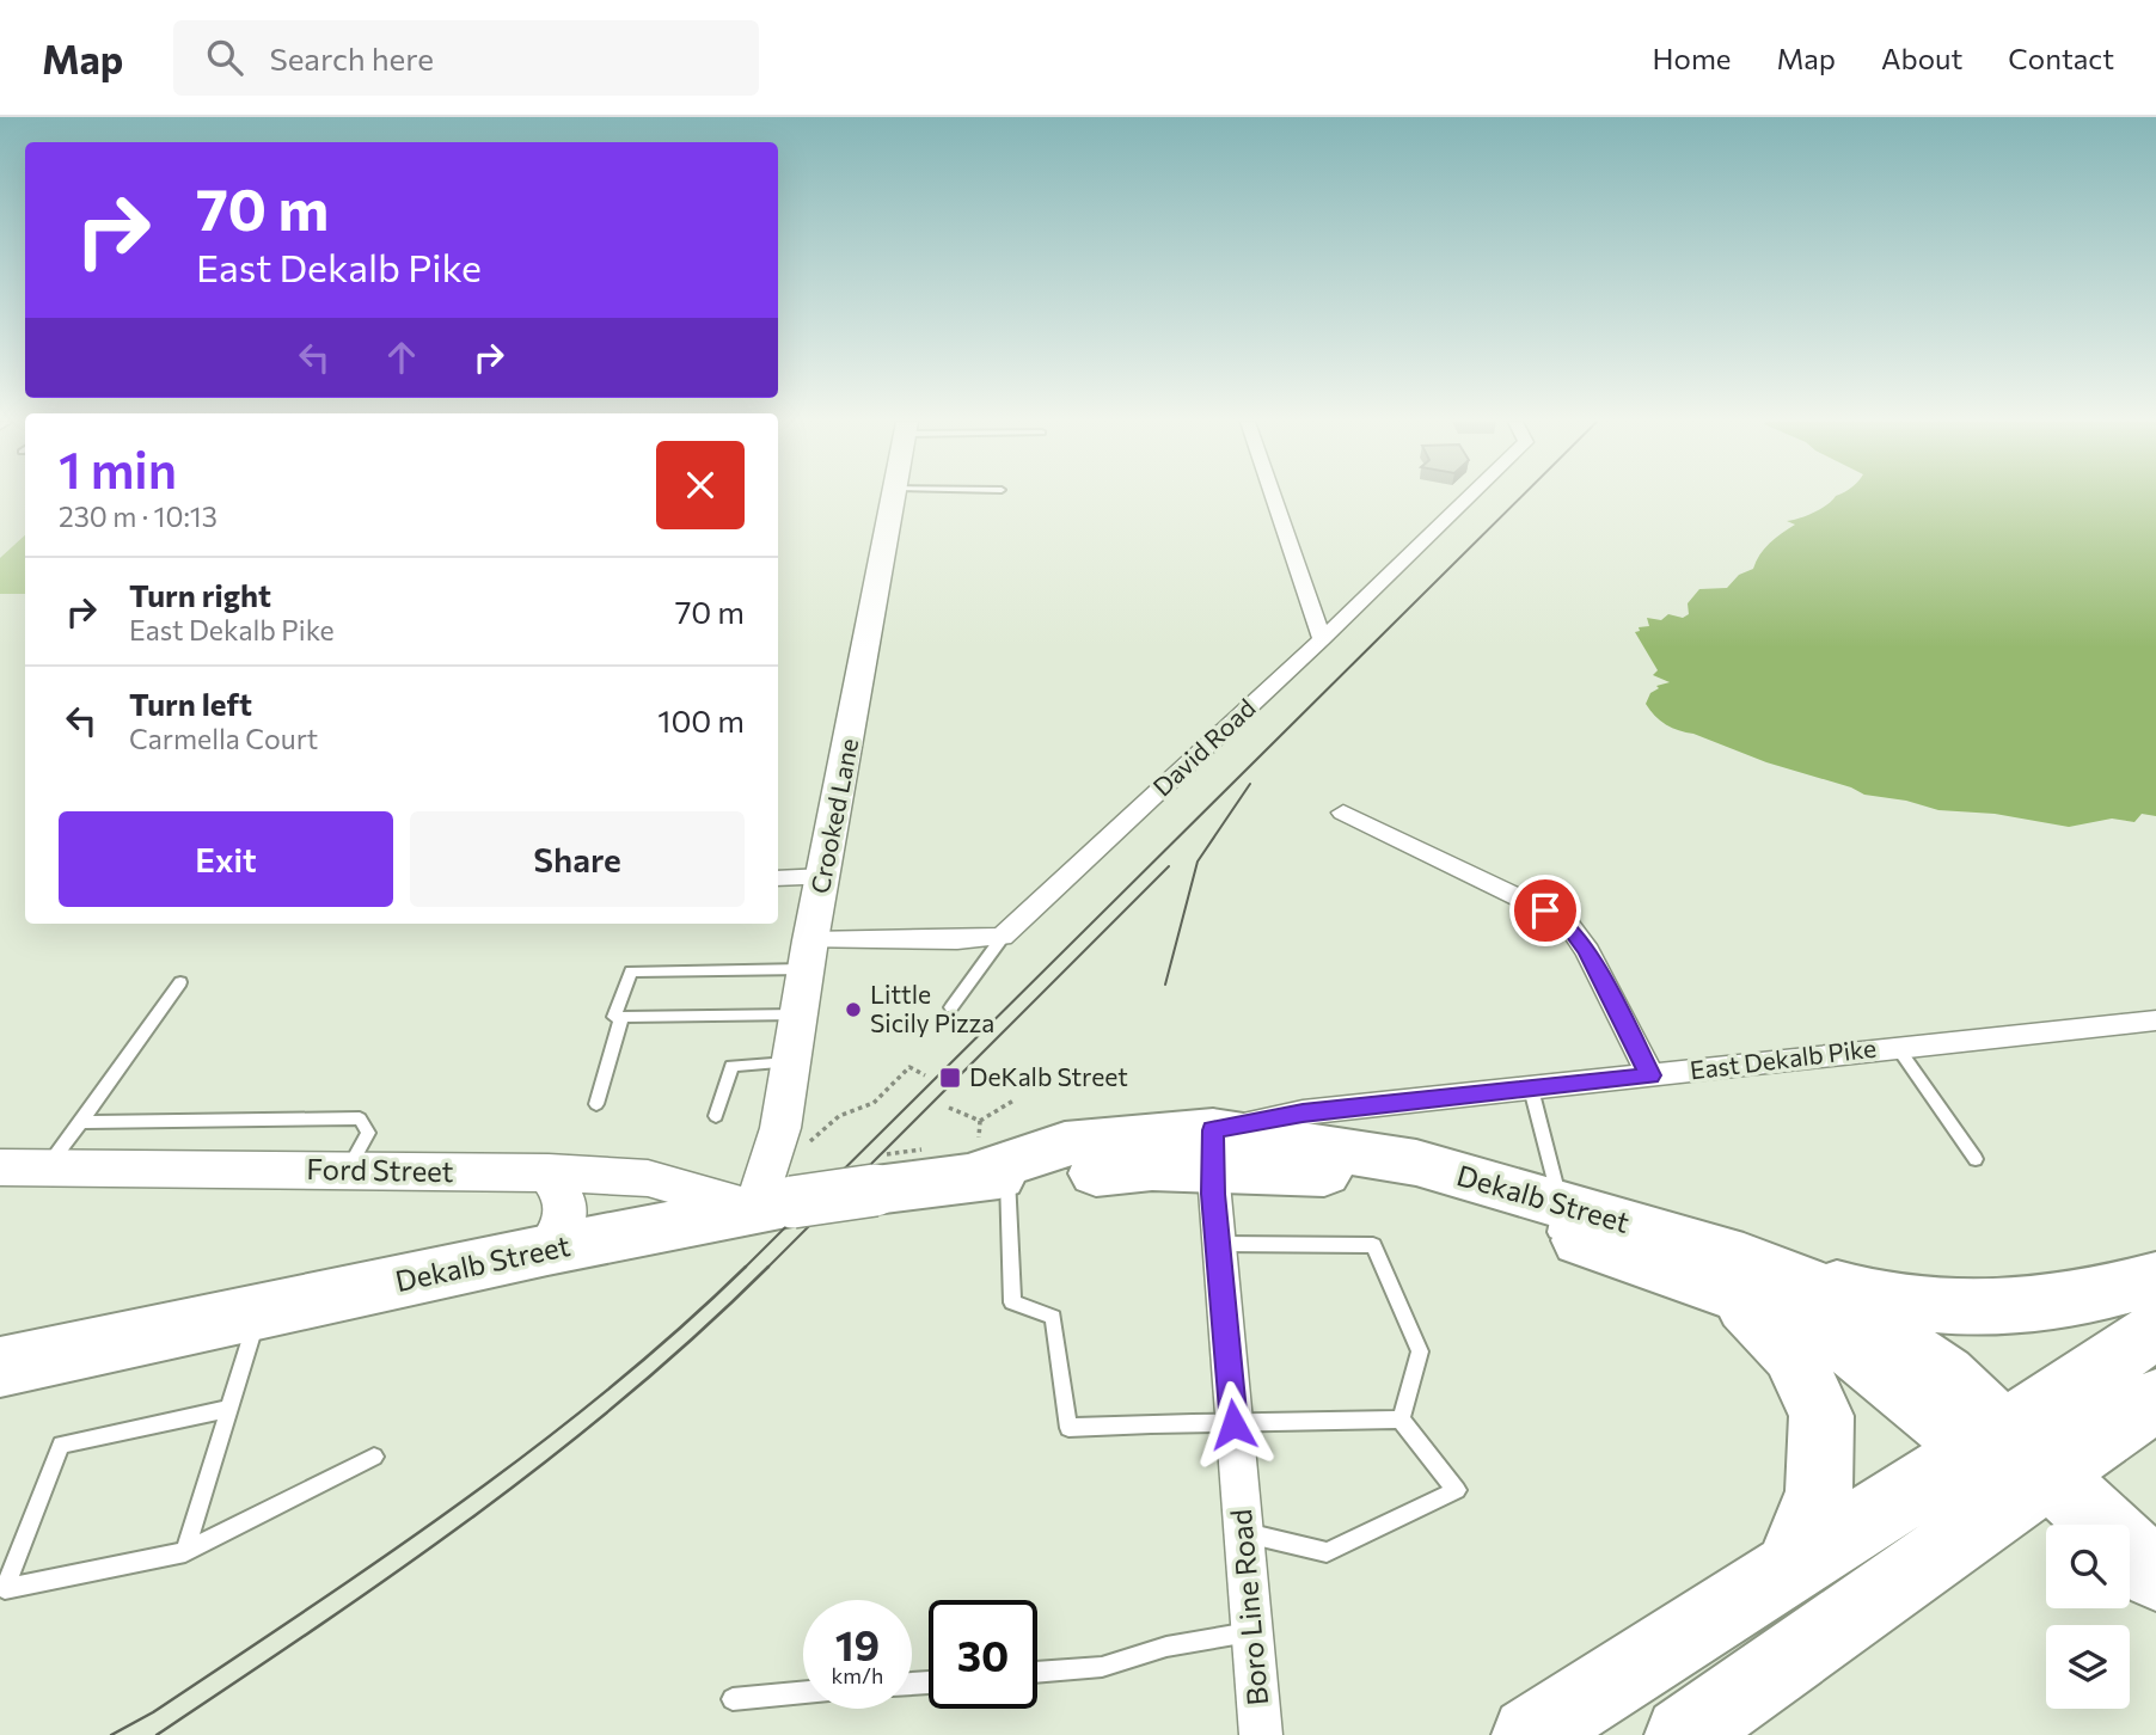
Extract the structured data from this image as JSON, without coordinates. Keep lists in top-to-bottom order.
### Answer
{
  "streets": {
    "highway": ["Dekalb Street"],
    "street": [
      "David Road",
      "Crooked Lane",
      "East Dekalb Pike",
      "Ford Street",
      "Boro Line Road"
    ]
  },
  "crossings": [
    ["Crooked Lane", "Ford Street"],
    ["Crooked Lane", "Dekalb Street"],
    ["East Dekalb Pike", "Dekalb Street"],
    ["East Dekalb Pike", "Boro Line Road"],
    ["Ford Street", "Dekalb Street"],
    ["Dekalb Street", "Boro Line Road"]
  ],
  "places": {
    "other": ["Little Sicily Pizza"],
    "transit": ["DeKalb Street"]
  },
  "page": {
    "header": "Map",
    "search": "Search here",
    "nav": [
      "Home",
      "Map",
      "About",
      "Contact"
    ],
    "turn": ["70 m", "East Dekalb Pike"],
    "heading": ["1 min", "230 m · 10:13"],
    "list": [
      {
        "name": "Turn right",
        "note": "East Dekalb Pike",
        "value": "70 m"
      },
      {
        "name": "Turn left",
        "note": "Carmella Court",
        "value": "100 m"
      }
    ],
    "buttons": ["Exit", "Share"],
    "speed": "19 km/h",
    "limit": "30"
  }
}
